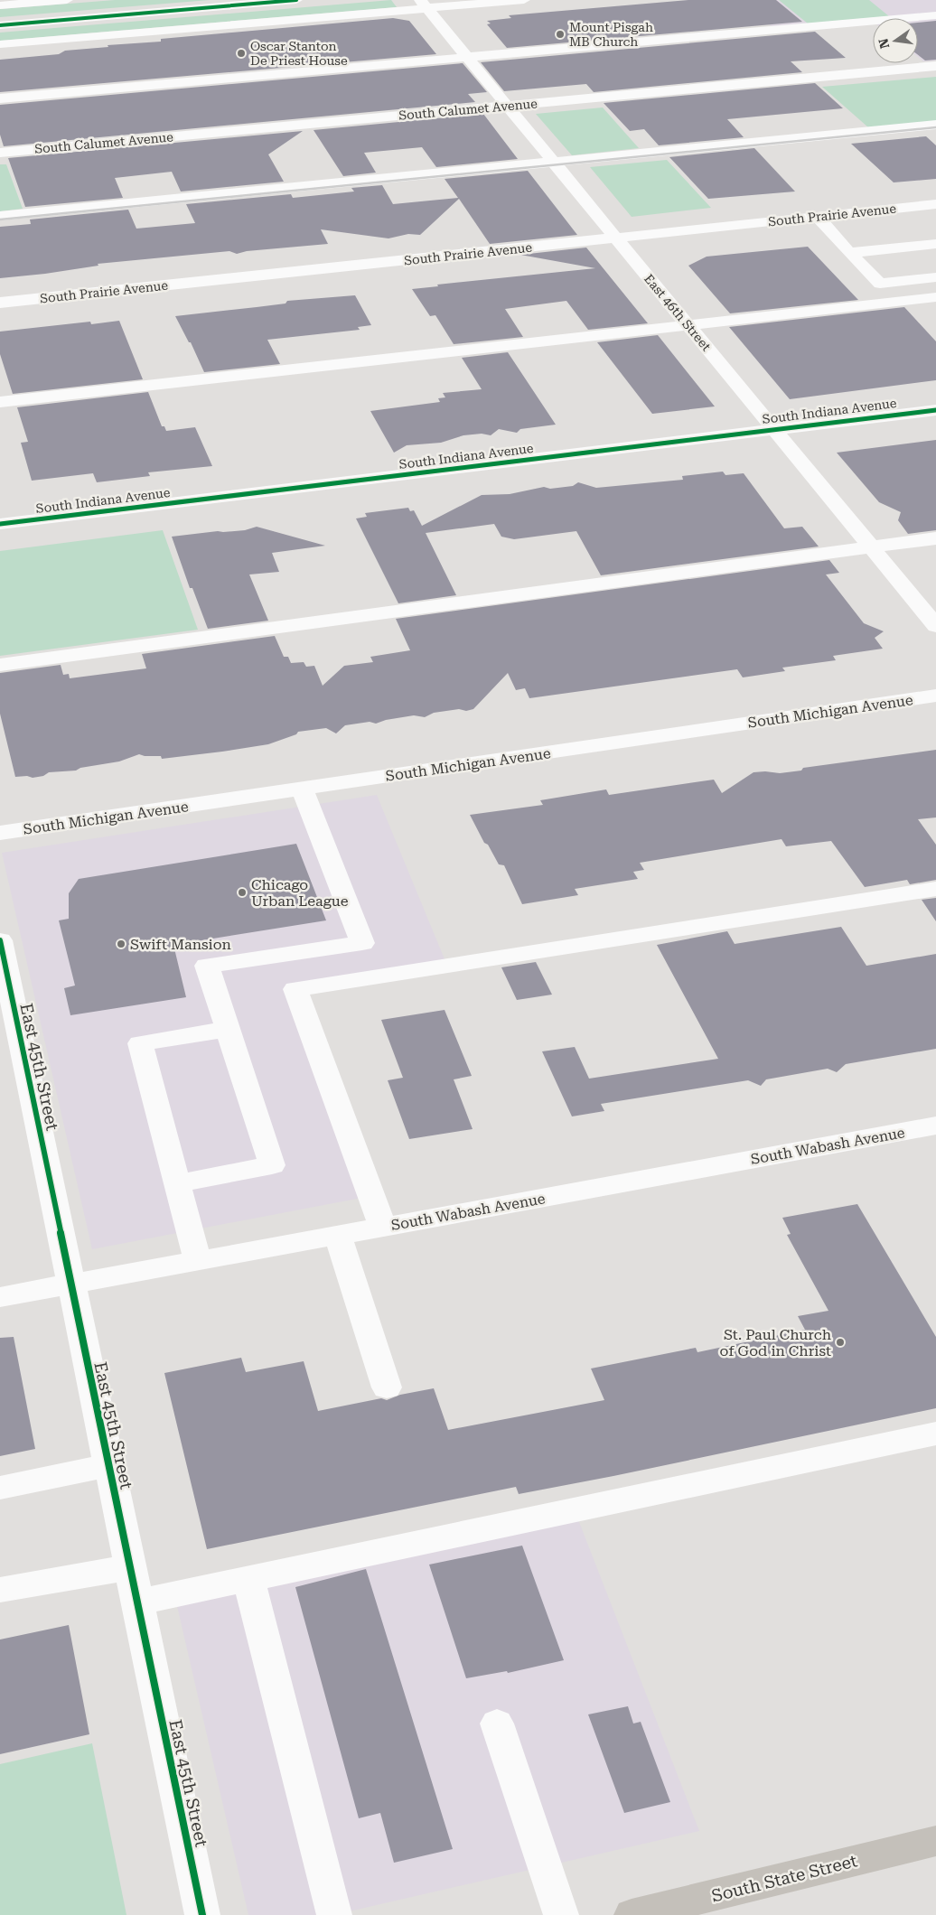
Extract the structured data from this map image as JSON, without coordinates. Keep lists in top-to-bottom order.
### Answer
{
  "streets": {
    "main road": ["South State Street"],
    "street": [
      "South Calumet Avenue",
      "South Prairie Avenue",
      "East 46th Street",
      "South Indiana Avenue",
      "South Michigan Avenue",
      "East 45th Street",
      "South Wabash Avenue"
    ]
  },
  "crossings": [
    ["South Calumet Avenue", "East 46th Street"],
    ["South Prairie Avenue", "East 46th Street"],
    ["East 46th Street", "South Indiana Avenue"],
    ["East 45th Street", "South Wabash Avenue"]
  ],
  "places": [
    "Mount Pisgah MB Church",
    "Oscar Stanton De Priest House",
    "Chicago Urban League",
    "Swift Mansion",
    "St. Paul Church of God in Christ"
  ],
  "north": "left"
}
